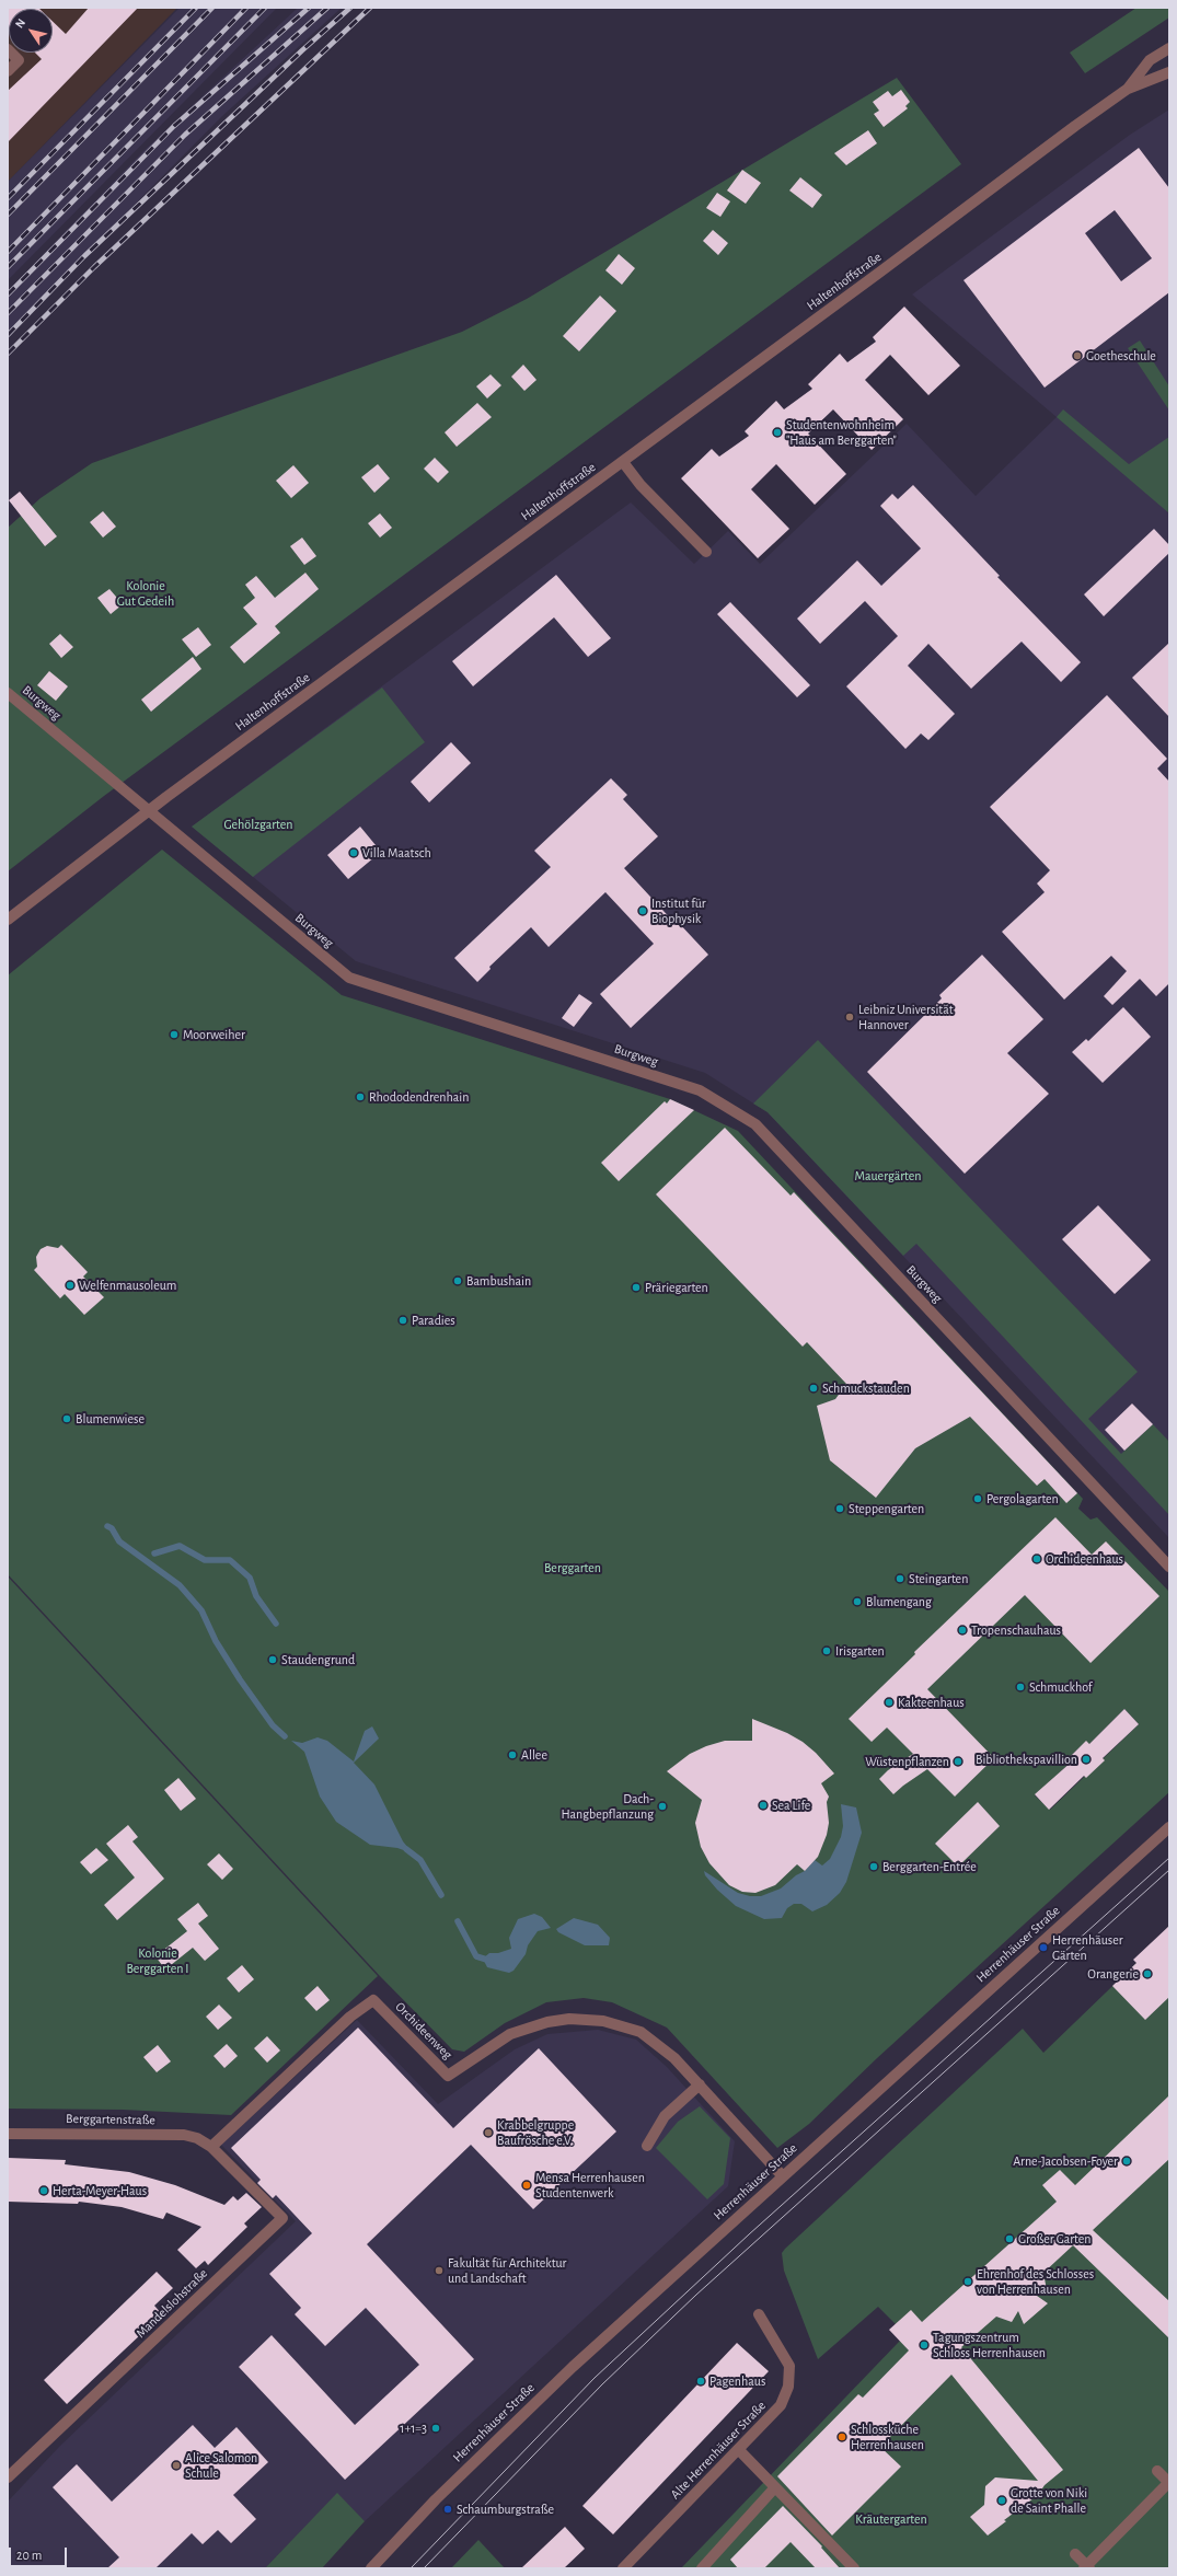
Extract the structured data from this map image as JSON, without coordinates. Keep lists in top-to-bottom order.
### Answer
{
  "streets": {
    "street": [
      "Haltenhoffstraße",
      "Burgweg",
      "Herrenhäuser Straße",
      "Orchideenweg",
      "Berggartenstraße",
      "Mandelslohstraße",
      "Alte Herrenhäuser Straße"
    ]
  },
  "crossings": [
    ["Haltenhoffstraße", "Burgweg"],
    ["Herrenhäuser Straße", "Orchideenweg"],
    ["Orchideenweg", "Berggartenstraße"],
    ["Orchideenweg", "Mandelslohstraße"],
    ["Berggartenstraße", "Mandelslohstraße"]
  ],
  "parks": [
    "Kolonie Gut Gedeih",
    "Gehölzgarten",
    "Mauergärten",
    "Berggarten",
    "Kolonie Berggarten I",
    "Kräutergarten"
  ],
  "places": [
    "Goetheschule",
    "Studentenwohnheim \"Haus am Berggarten\"",
    "Villa Maatsch",
    "Institut für Biophysik",
    "Leibniz Universität Hannover",
    "Moorweiher",
    "Rhododendrenhain",
    "Bambushain",
    "Welfenmausoleum",
    "Präriegarten",
    "Paradies",
    "Schmuckstauden",
    "Blumenwiese",
    "Pergolagarten",
    "Steppengarten",
    "Orchideenhaus",
    "Steingarten",
    "Blumengang",
    "Tropenschauhaus",
    "Irisgarten",
    "Staudengrund",
    "Schmuckhof",
    "Kakteenhaus",
    "Allee",
    "Bibliothekspavillion",
    "Wüstenpflanzen",
    "Sea Life",
    "Dach- Hangbepflanzung",
    "Berggarten-Entrée",
    "Herrenhäuser Gärten",
    "Orangerie",
    "Krabbelgruppe Baufrösche e.V.",
    "Arne-Jacobsen-Foyer",
    "Mensa Herrenhausen Studentenwerk",
    "Herta-Meyer-Haus",
    "Großer Garten",
    "Fakultät für Architektur und Landschaft",
    "Ehrenhof des Schlosses von Herrenhausen",
    "Tagungszentrum Schloss Herrenhausen",
    "Pagenhaus",
    "1+1=3",
    "Schlossküche Herrenhausen",
    "Alice Salomon Schule",
    "Grotte von Niki de Saint Phalle",
    "Schaumburgstraße"
  ],
  "scale_bar": "20 m",
  "north": "top left"
}
